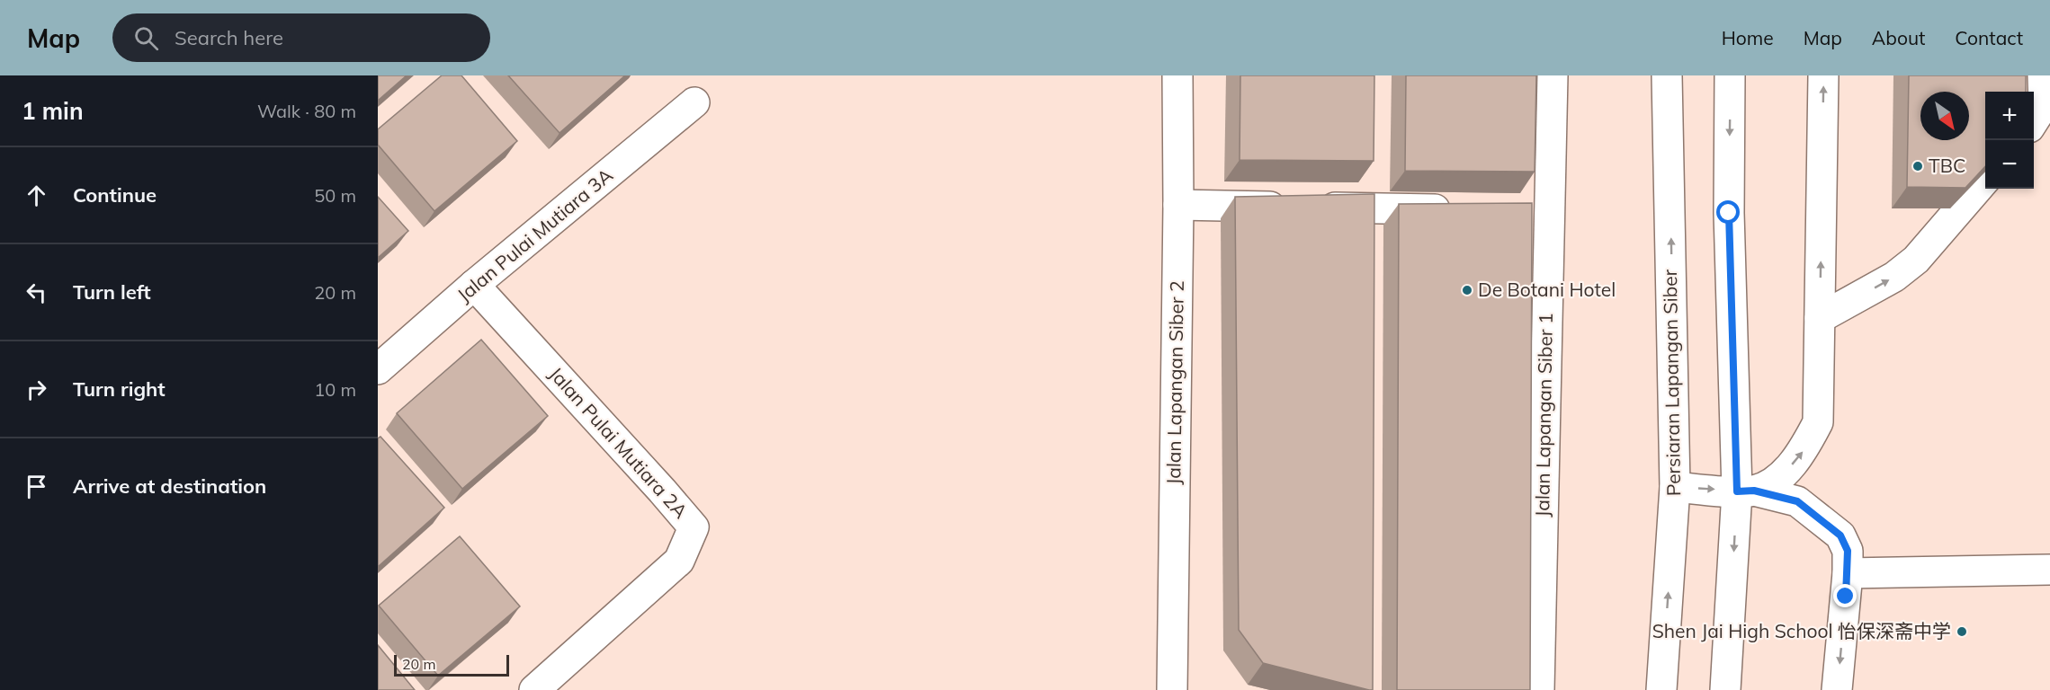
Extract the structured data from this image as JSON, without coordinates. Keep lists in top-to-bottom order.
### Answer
{
  "streets": {
    "street": [
      "Jalan Pulai Mutiara 3A",
      "Jalan Lapangan Siber 2",
      "Persiaran Lapangan Siber",
      "Jalan Lapangan Siber 1",
      "Jalan Pulai Mutiara 2A"
    ]
  },
  "crossings": [
    ["Jalan Pulai Mutiara 3A", "Jalan Pulai Mutiara 2A"]
  ],
  "places": ["TBC", "De Botani Hotel", "Shen Jai High School 怡保深斋中学"],
  "scale_bar": "20 m",
  "north": "bottom right",
  "page": {
    "header": "Map",
    "search": "Search here",
    "nav": [
      "Home",
      "Map",
      "About",
      "Contact"
    ],
    "heading": ["1 min", "Walk · 80 m"],
    "map_buttons": ["+", "−"],
    "list": [
      ["Continue", "50 m"],
      ["Turn left", "20 m"],
      ["Turn right", "10 m"],
      "Arrive at destination"
    ],
    "scale": "20 m"
  }
}
